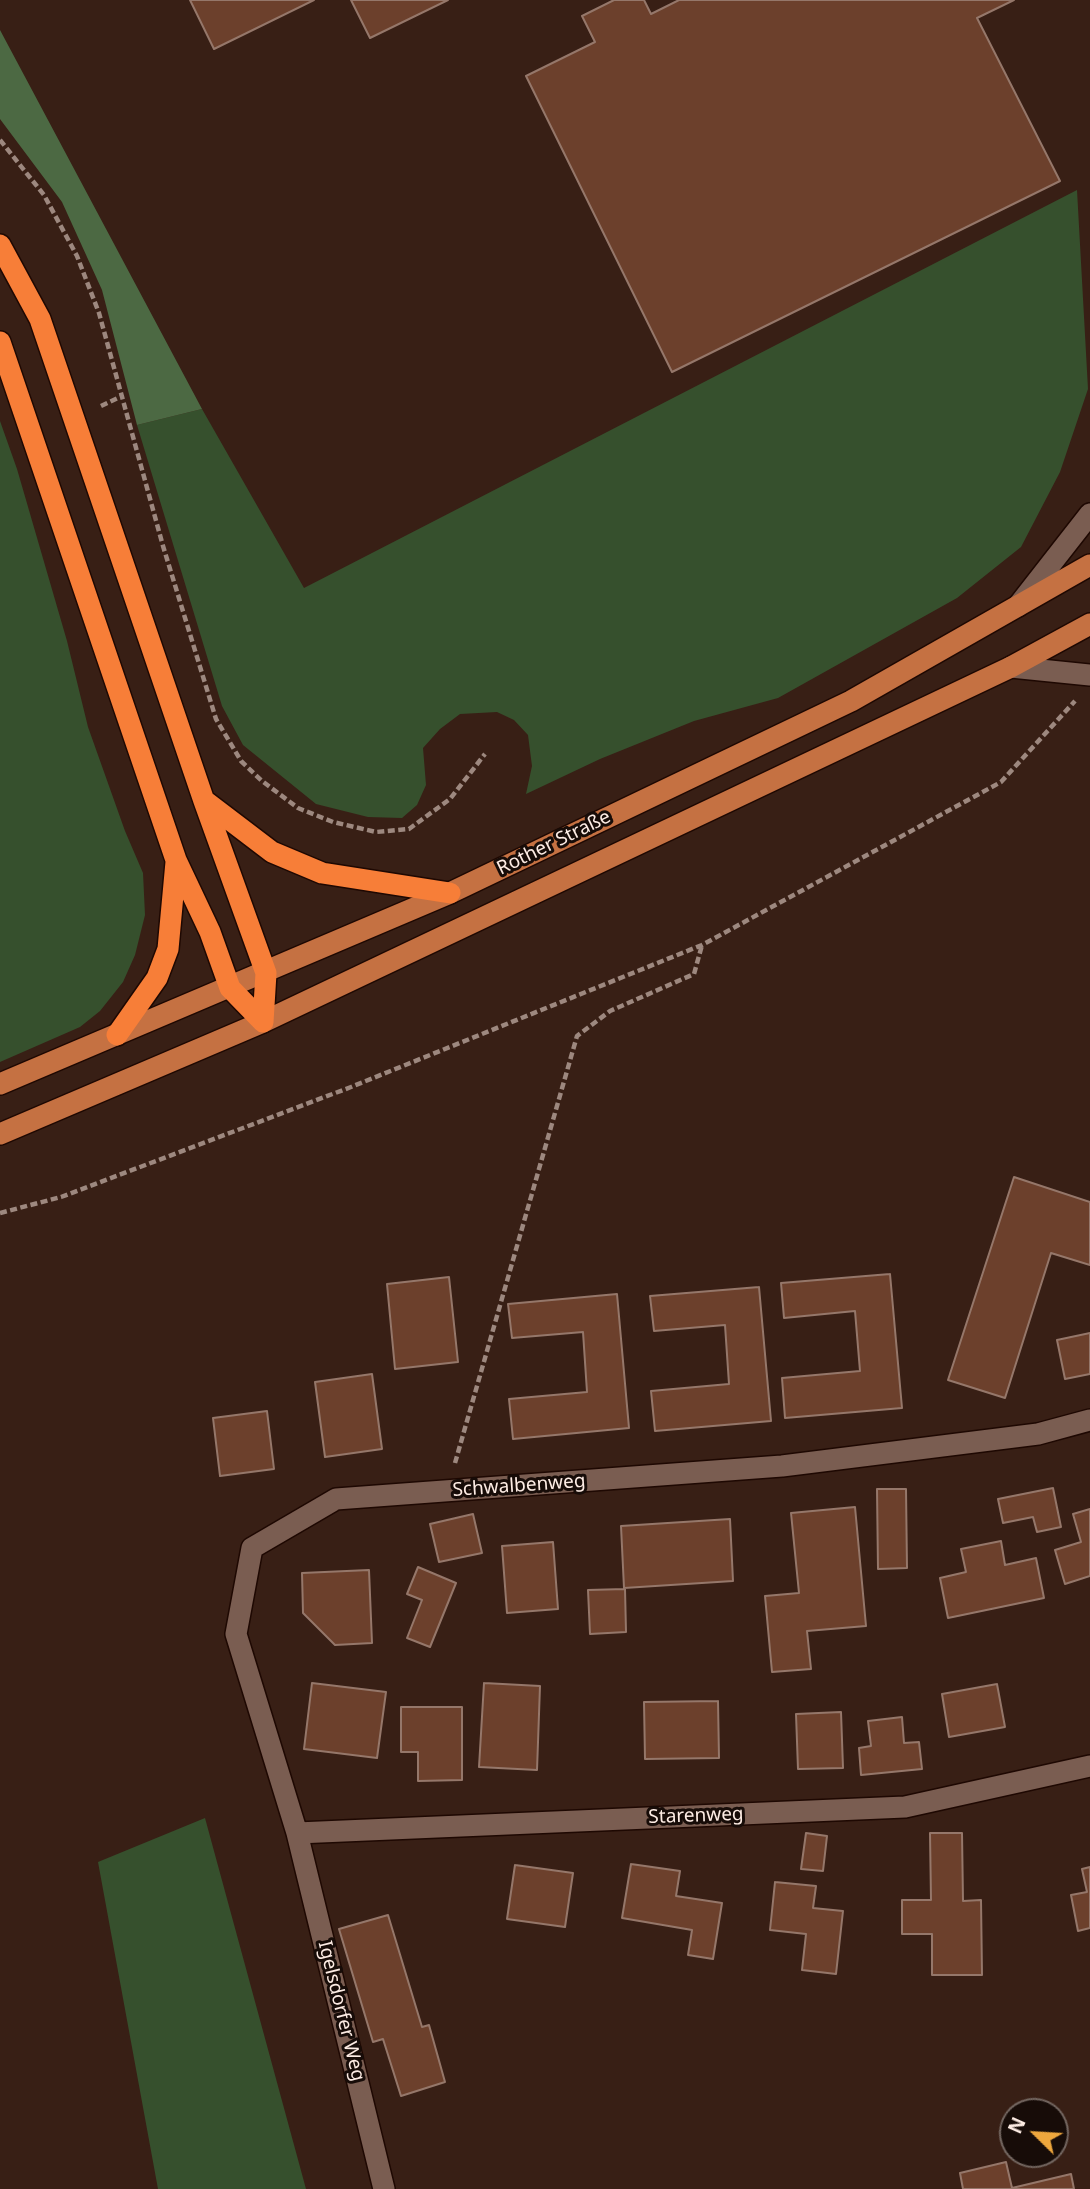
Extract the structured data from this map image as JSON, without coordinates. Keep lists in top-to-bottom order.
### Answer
{
  "streets": {
    "main road": ["Rother Straße"],
    "street": ["Schwalbenweg", "Starenweg", "Igelsdorfer Weg"]
  },
  "crossings": [
    ["Schwalbenweg", "Starenweg"],
    ["Schwalbenweg", "Igelsdorfer Weg"],
    ["Starenweg", "Igelsdorfer Weg"]
  ],
  "north": "top left"
}
